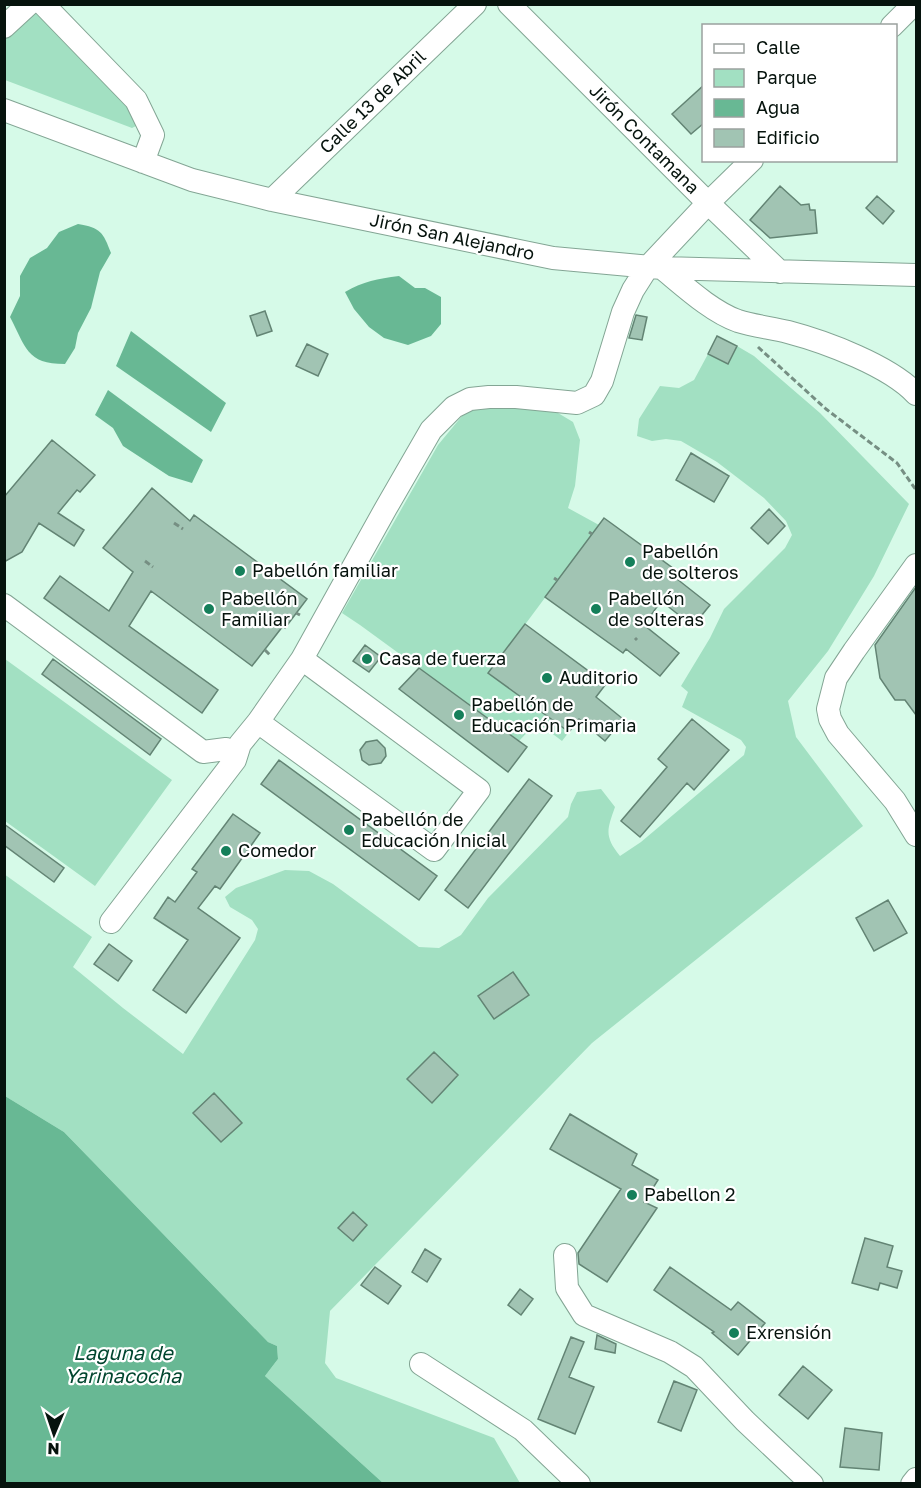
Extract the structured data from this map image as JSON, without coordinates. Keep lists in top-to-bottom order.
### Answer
{
  "streets": {
    "street": ["Calle 13 de Abril", "Jirón Contamana", "Jirón San Alejandro"]
  },
  "crossings": [
    ["Calle 13 de Abril", "Jirón San Alejandro"],
    ["Jirón Contamana", "Jirón San Alejandro"]
  ],
  "water": ["Laguna de Yarinacocha"],
  "places": [
    "Pabellón de solteros",
    "Pabellón familiar",
    "Pabellón Familiar",
    "Pabellón de solteras",
    "Casa de fuerza",
    "Auditorio",
    "Pabellón de Educación Primaria",
    "Pabellón de Educación Inicial",
    "Comedor",
    "Pabellon 2",
    "Exrensión"
  ],
  "legend": [
    "Calle",
    "Parque",
    "Agua",
    "Edificio"
  ],
  "north": "bottom"
}
